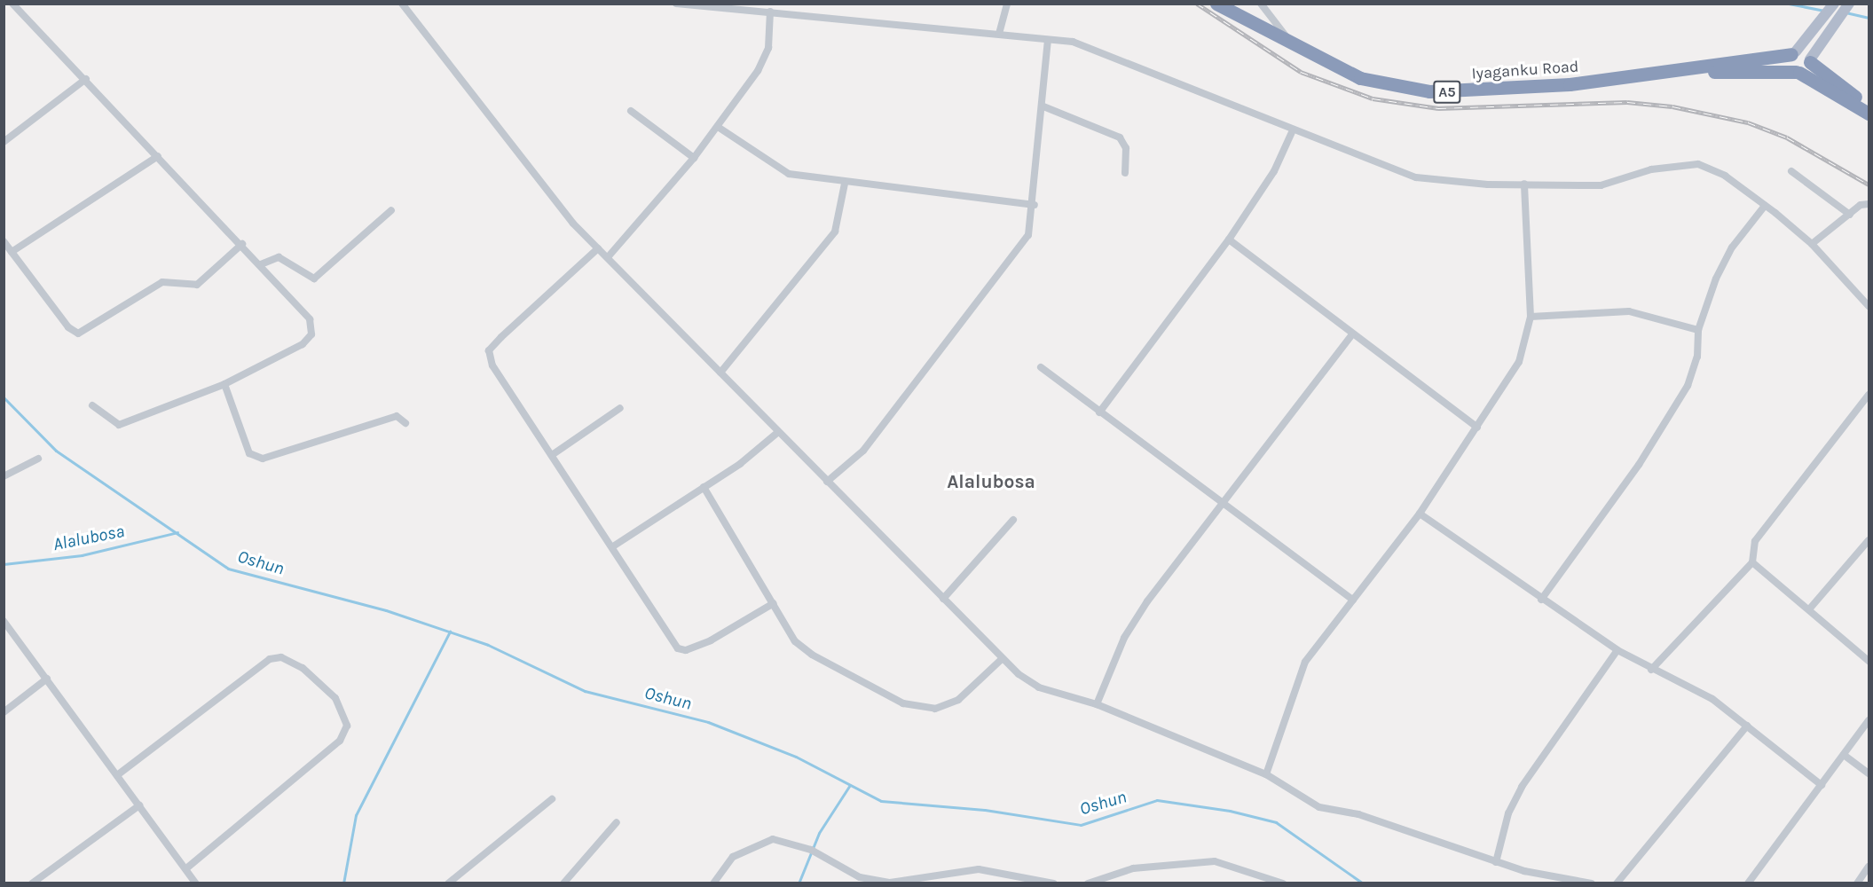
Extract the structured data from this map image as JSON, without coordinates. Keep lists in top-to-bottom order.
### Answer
{
  "streets": {
    "highway": ["Iyaganku Road", "A5"]
  },
  "crossings": [
    ["Iyaganku Road", "A5"]
  ],
  "districts": ["Alalubosa"],
  "water": ["Alalubosa", "Oshun"]
}
